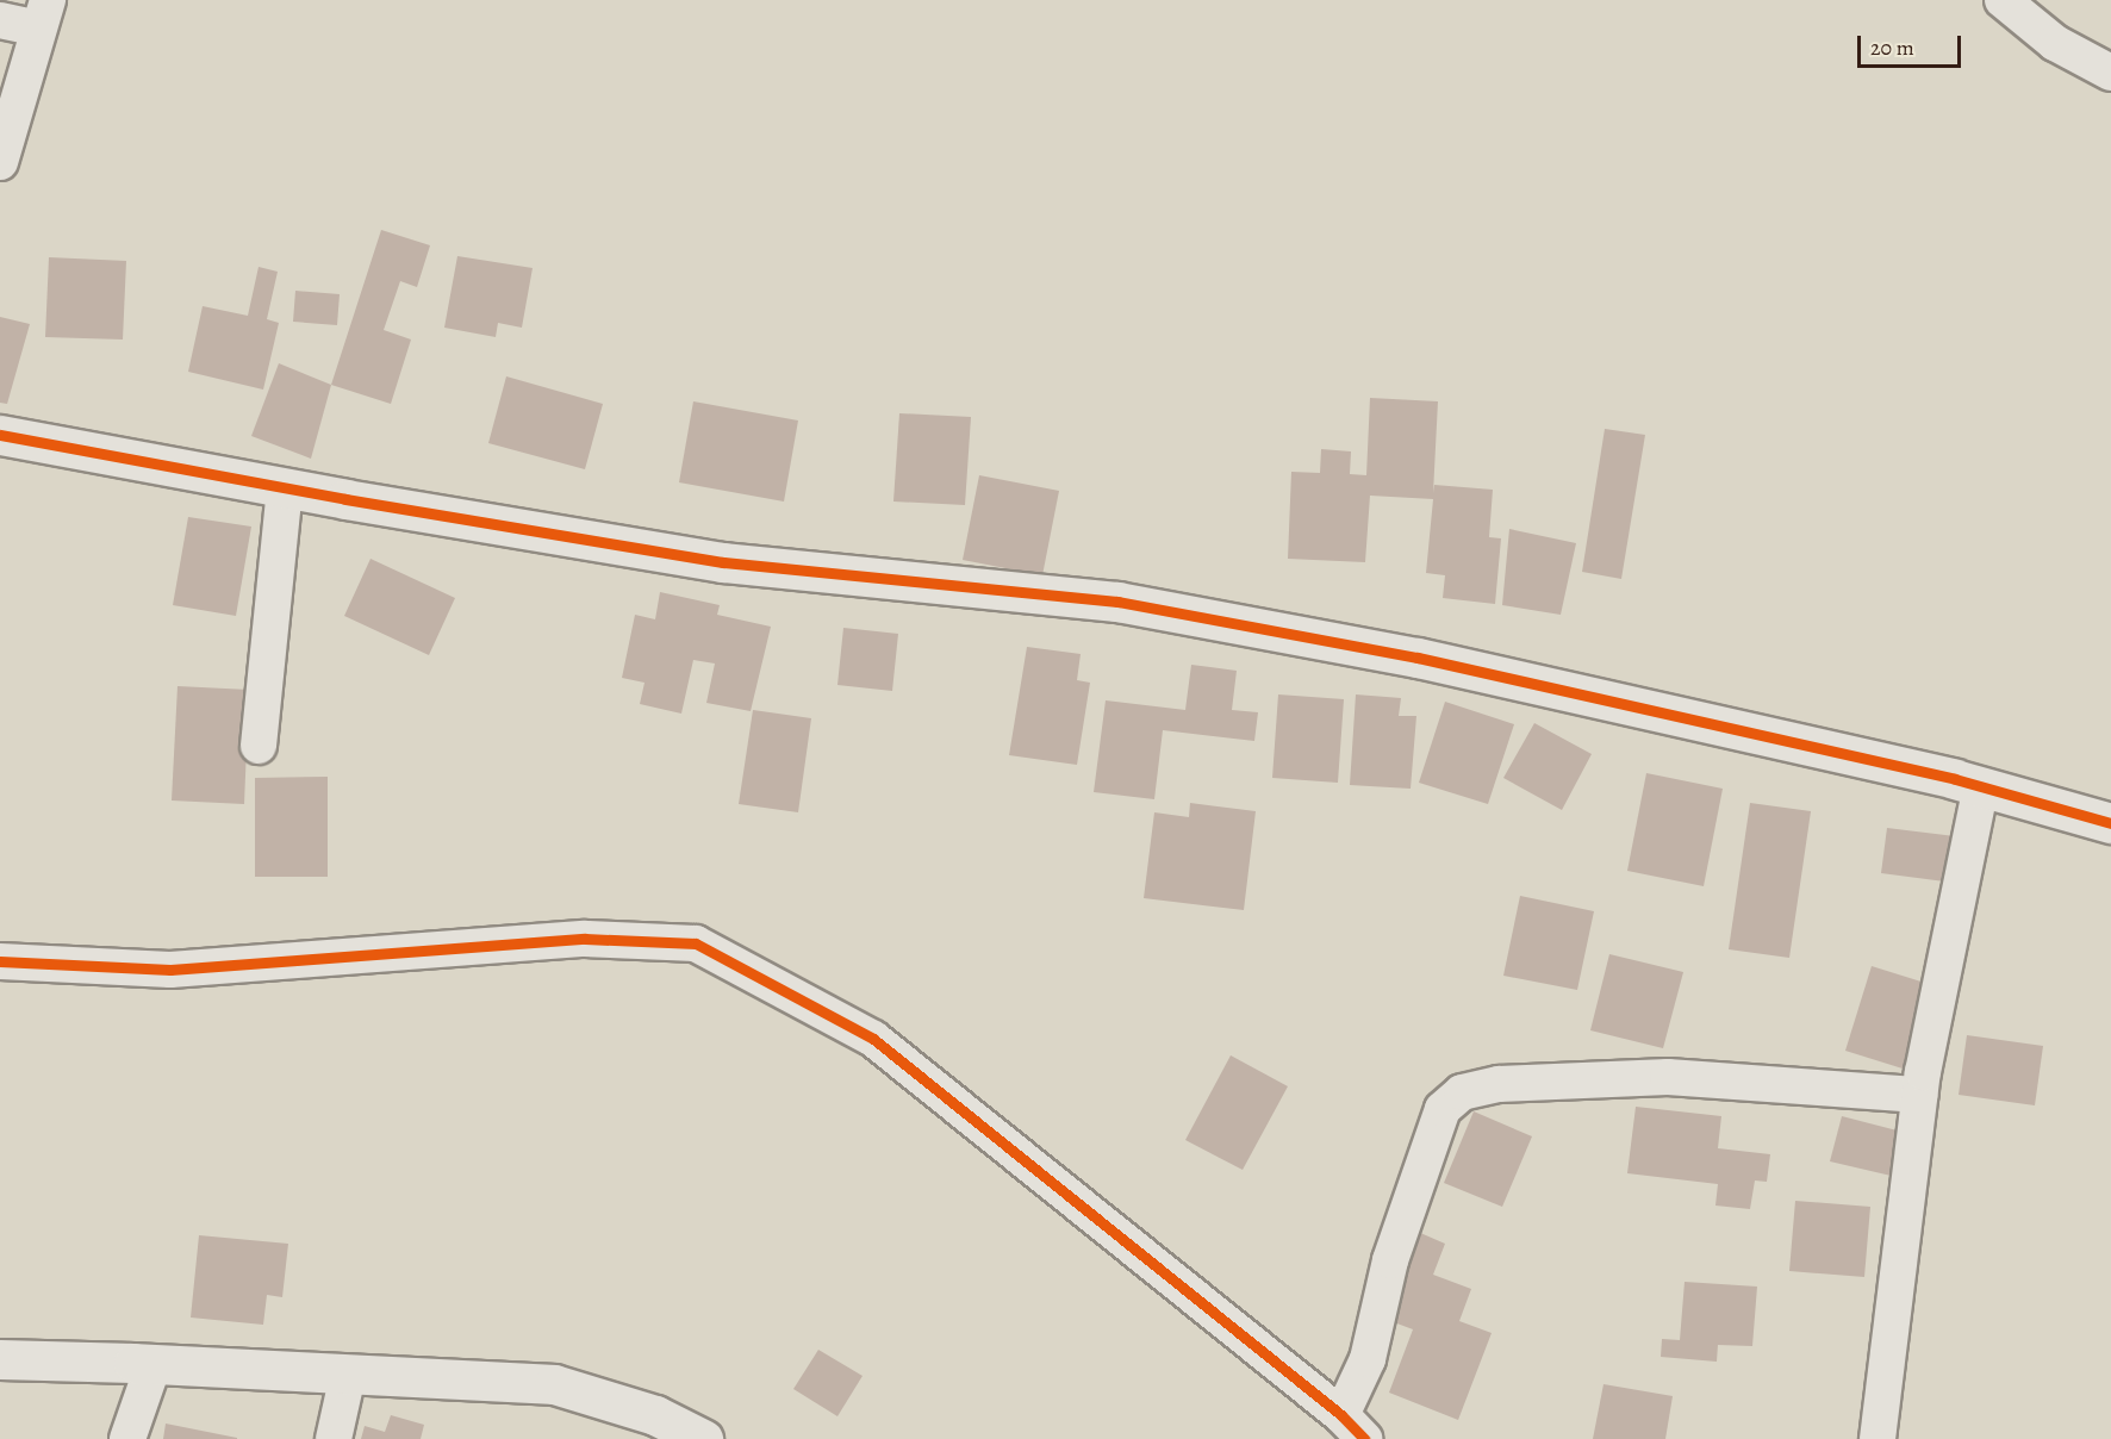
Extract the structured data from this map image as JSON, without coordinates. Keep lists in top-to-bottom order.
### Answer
{
  "scale_bar": "20 m"
}
